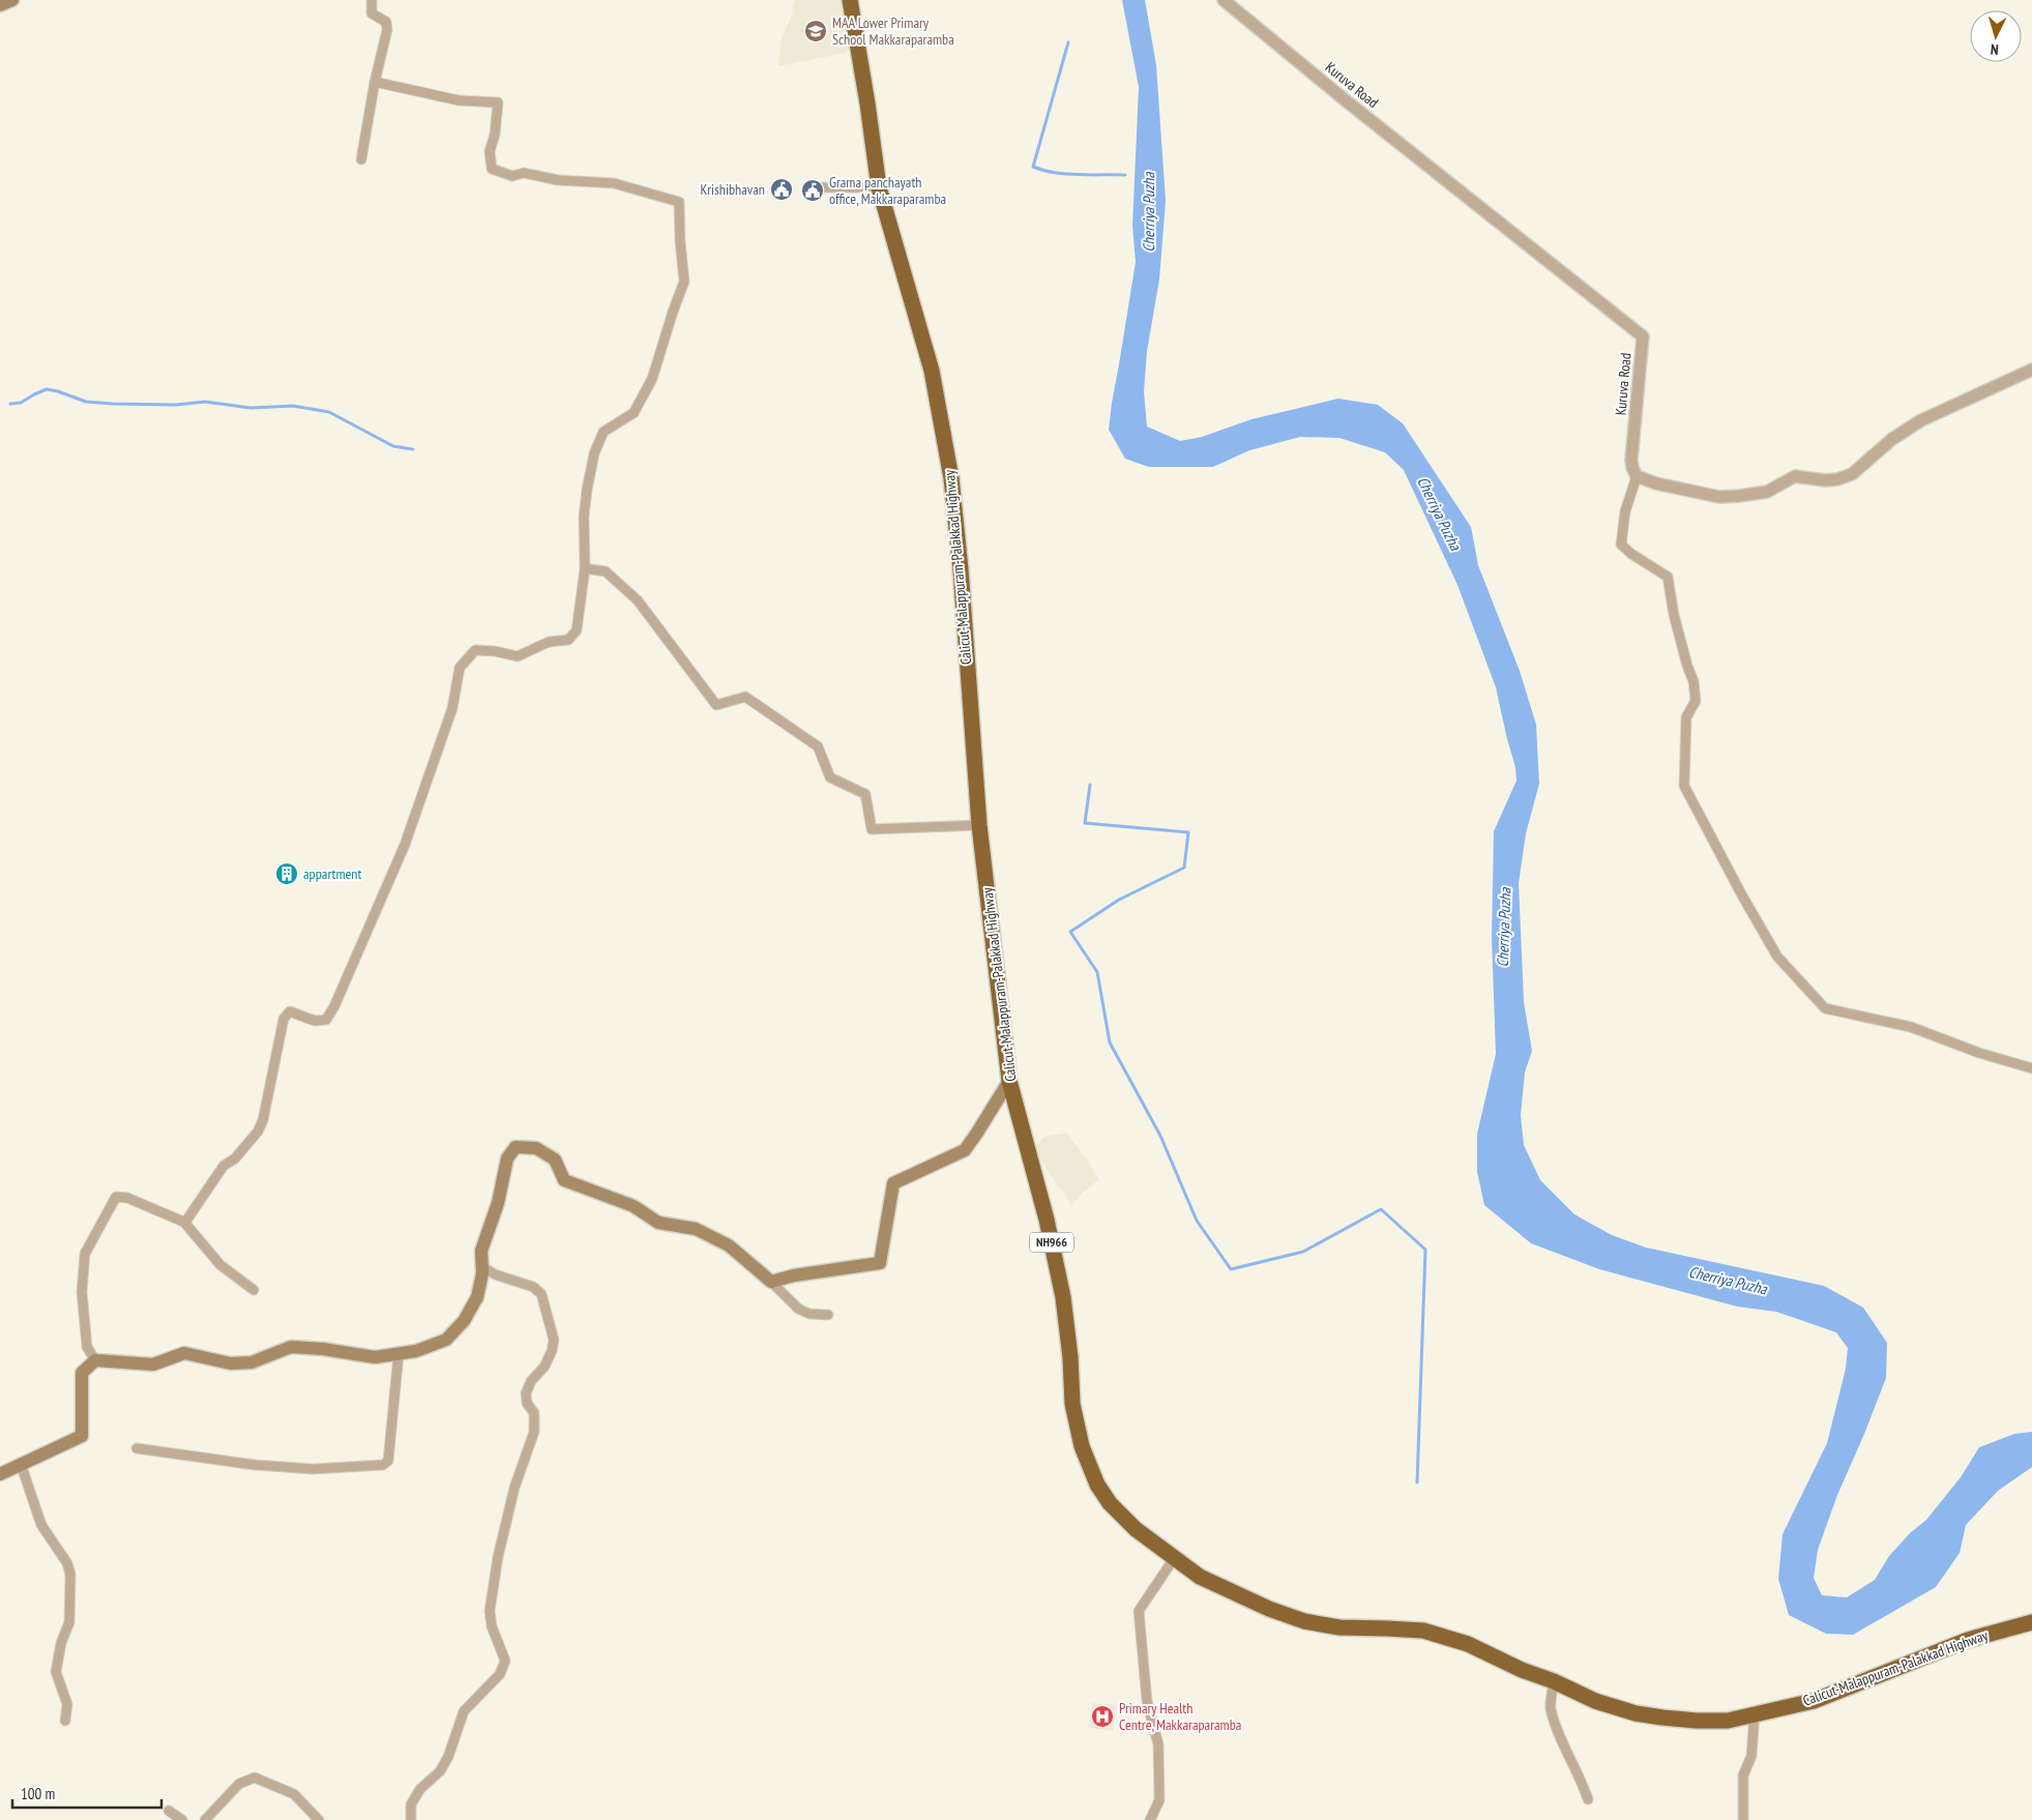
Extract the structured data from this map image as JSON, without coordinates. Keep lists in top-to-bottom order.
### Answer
{
  "streets": {
    "highway": ["Calicut-Malappuram-Palakkad Highway", "NH966"],
    "street": ["Kuruva Road"]
  },
  "water": ["Cherriya Puzha"],
  "places": {
    "school or university": ["MAA Lower Primary School Makkaraparamba"],
    "public building": ["Krishibhavan", "Grama panchayath office, Makkaraparamba"],
    "building": ["appartment"],
    "hospital": ["Primary Health Centre, Makkaraparamba"]
  },
  "scale_bar": "100 m",
  "north": "bottom"
}
